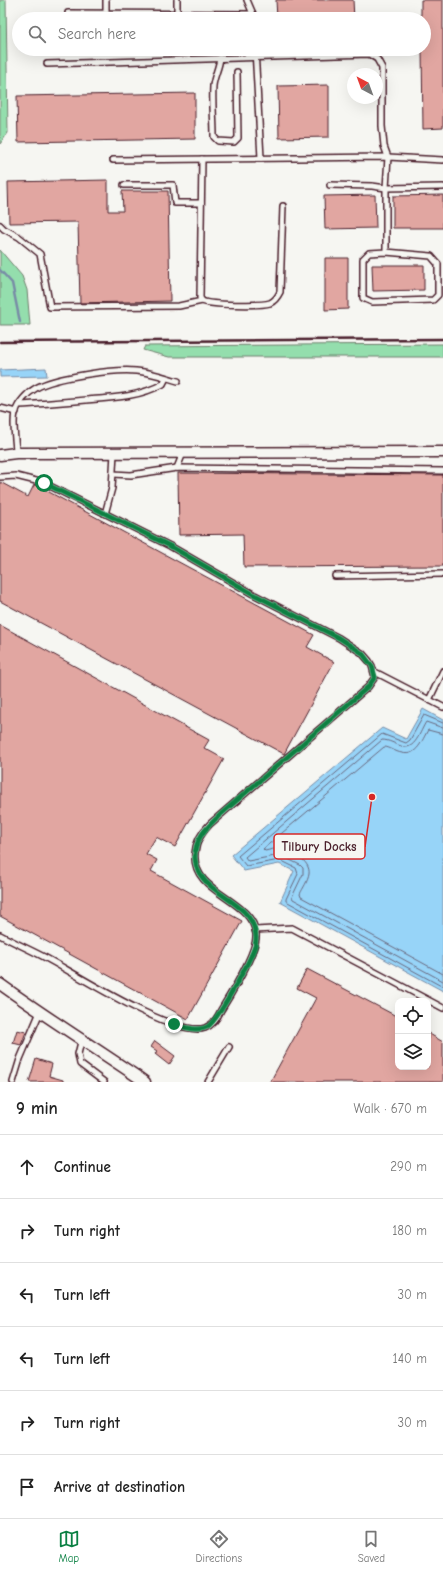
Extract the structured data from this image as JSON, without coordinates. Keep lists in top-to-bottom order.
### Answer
{
  "places": ["Tilbury Docks"],
  "north": "top left",
  "page": {
    "search": "Search here",
    "heading": ["9 min", "Walk · 670 m"],
    "list": [
      ["Continue", "290 m"],
      ["Turn right", "180 m"],
      ["Turn left", "30 m"],
      ["Turn left", "140 m"],
      ["Turn right", "30 m"],
      "Arrive at destination"
    ],
    "nav": ["Map", "Directions", "Saved"]
  }
}
